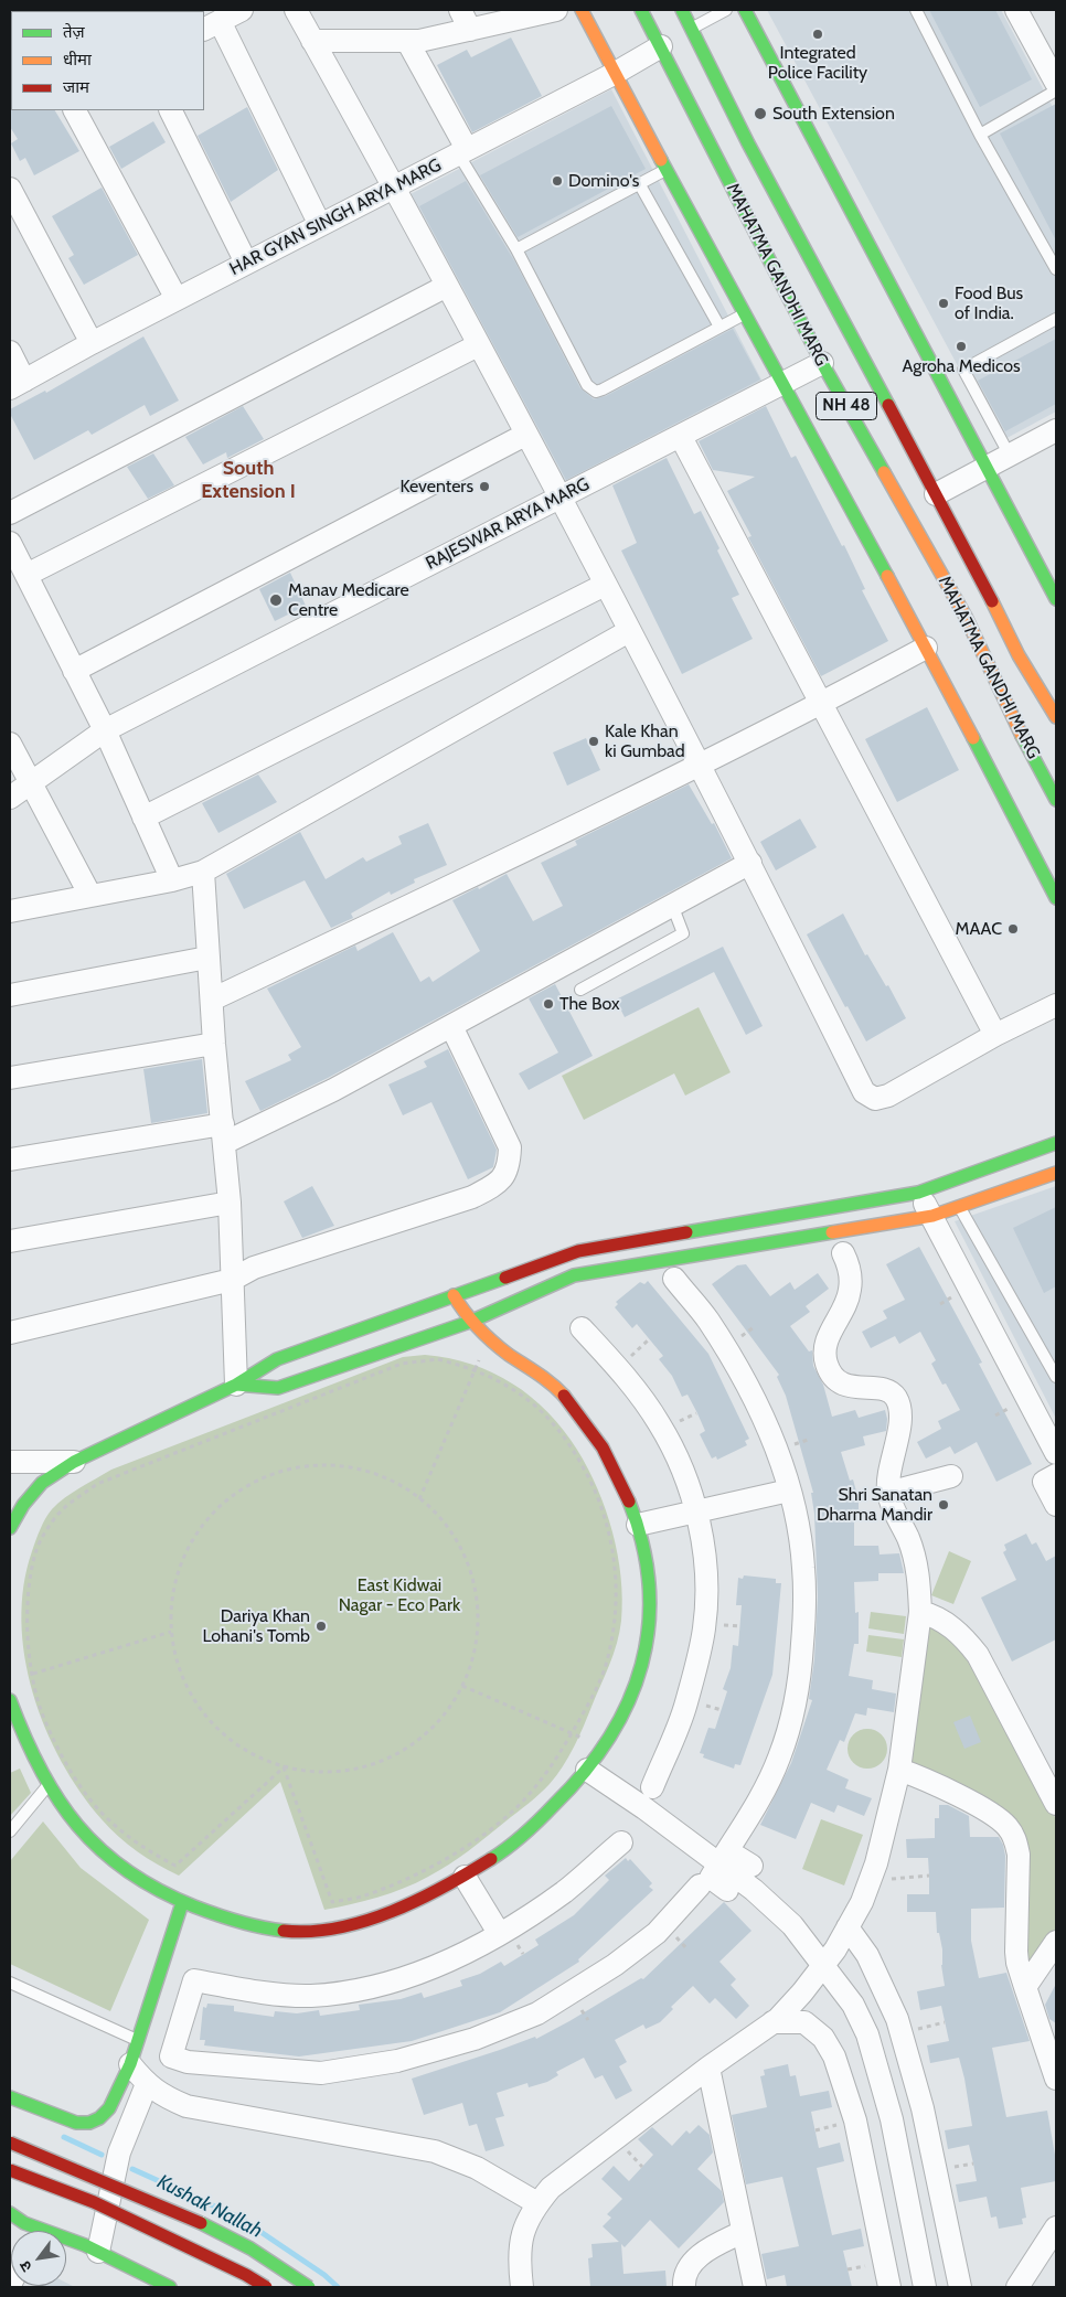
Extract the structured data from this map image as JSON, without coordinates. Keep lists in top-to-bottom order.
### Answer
{
  "streets": {
    "main road": ["MAHATMA GANDHI MARG", "NH 48"],
    "street": ["HAR GYAN SINGH ARYA MARG", "RAJESWAR ARYA MARG"]
  },
  "crossings": [
    ["HAR GYAN SINGH ARYA MARG", "MAHATMA GANDHI MARG"],
    ["MAHATMA GANDHI MARG", "RAJESWAR ARYA MARG"]
  ],
  "districts": ["South Extension I"],
  "water": ["Kushak Nallah"],
  "parks": ["East Kidwai Nagar - Eco Park"],
  "places": [
    "Integrated Police Facility",
    "South Extension",
    "Domino's",
    "Food Bus of India.",
    "Agroha Medicos",
    "Keventers",
    "Manav Medicare Centre",
    "Kale Khan ki Gumbad",
    "MAAC",
    "The Box",
    "Shri Sanatan Dharma Mandir",
    "Dariya Khan Lohani's Tomb"
  ],
  "legend": ["तेज़", "धीमा", "जाम"],
  "north": "bottom left"
}
